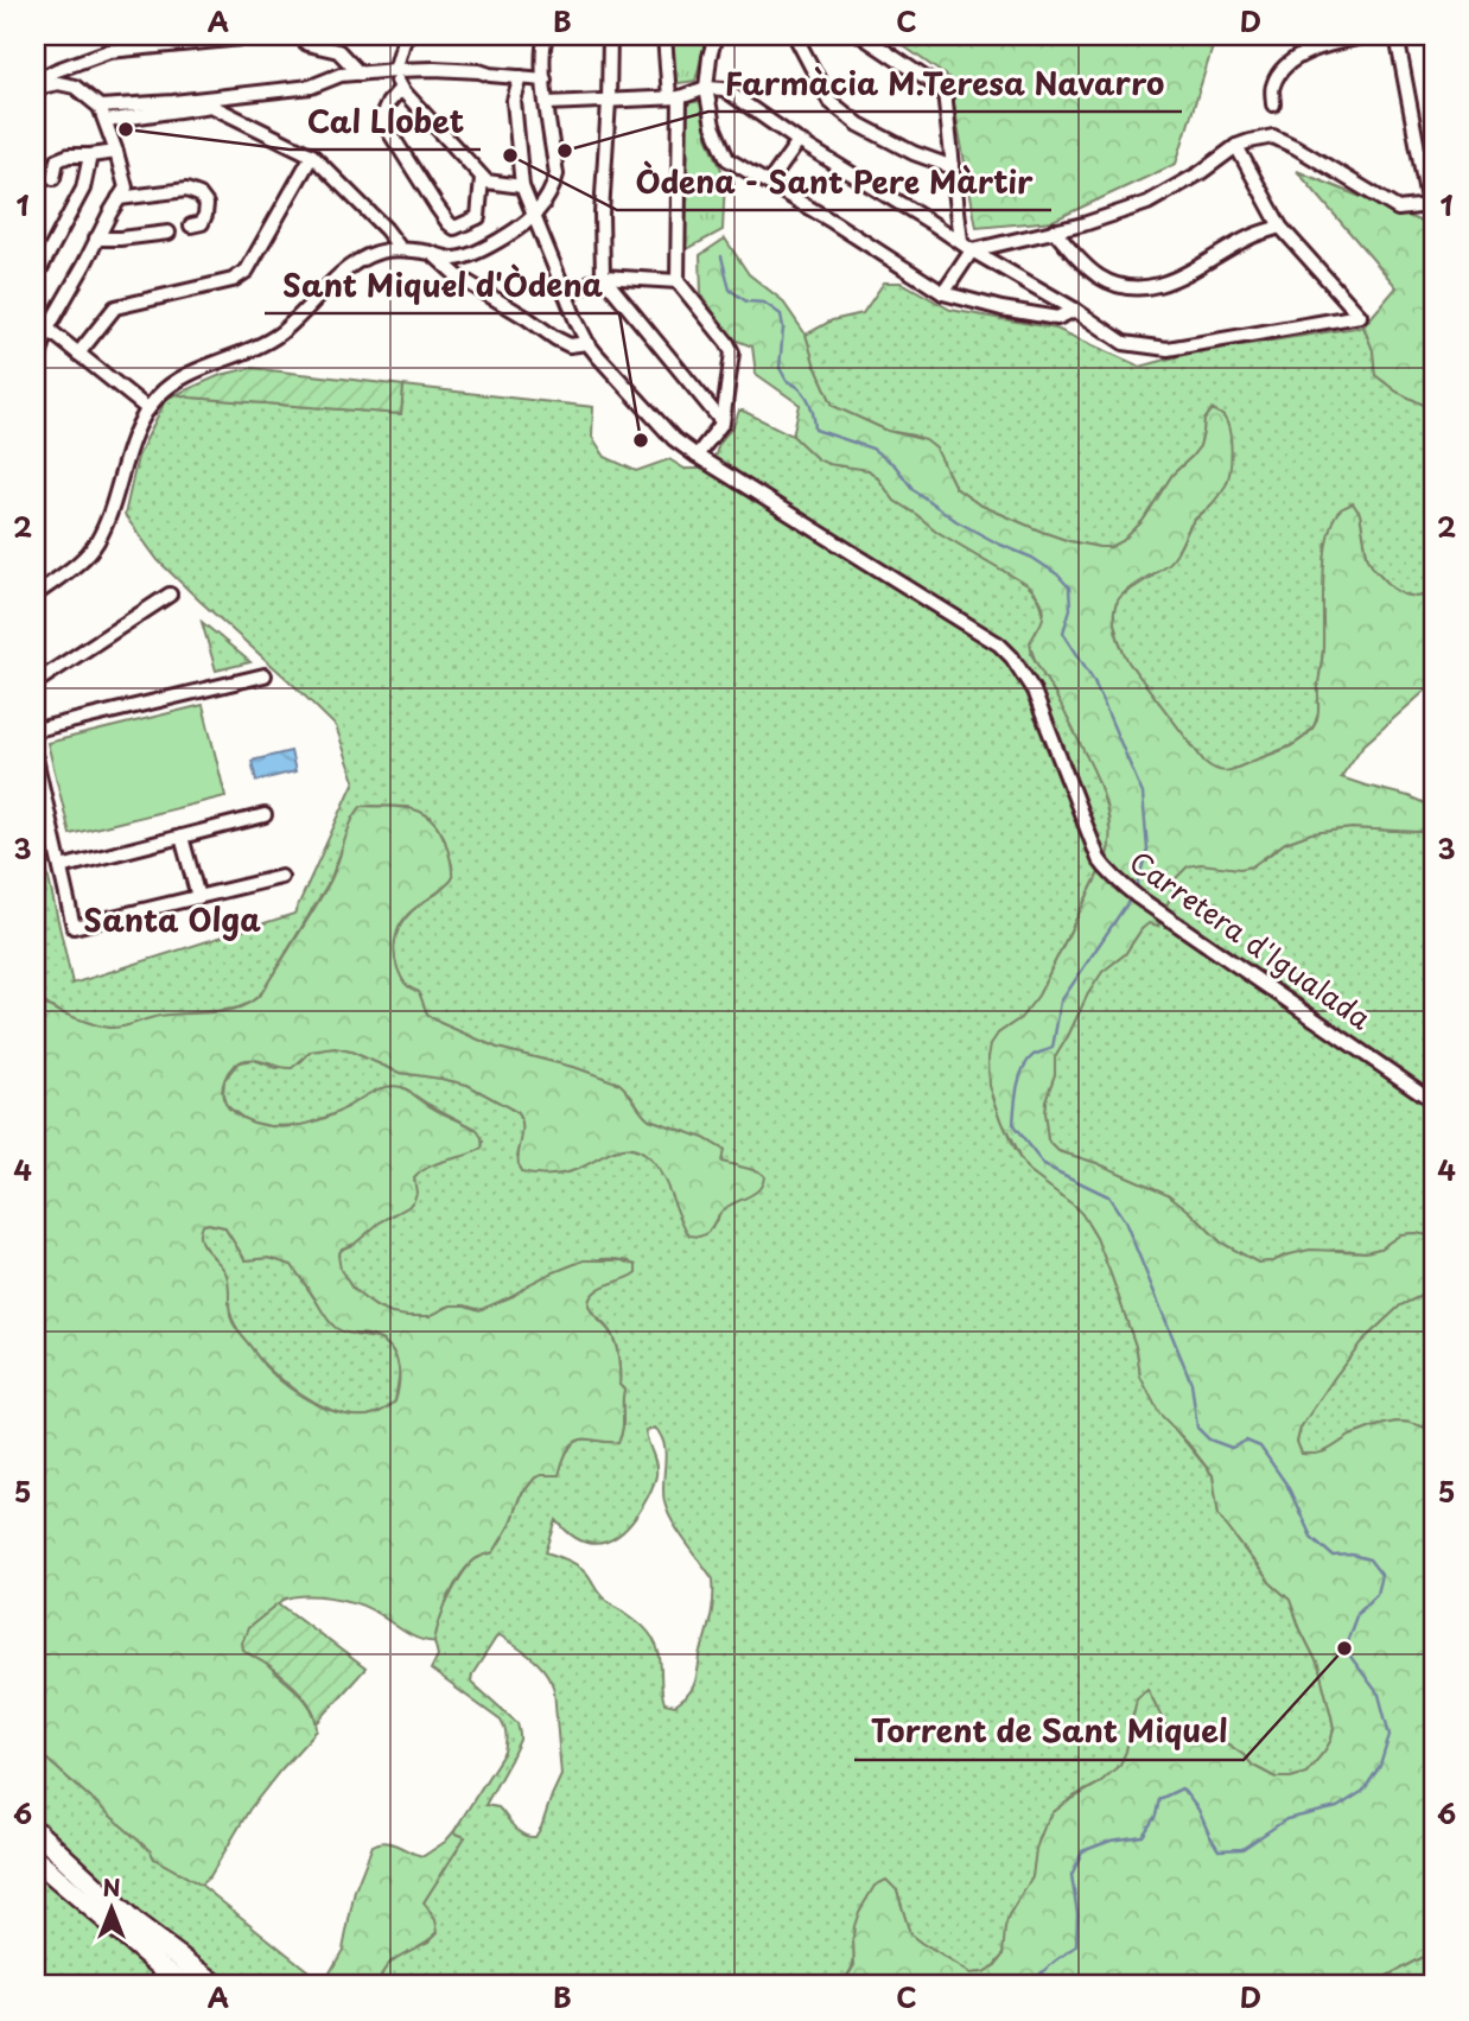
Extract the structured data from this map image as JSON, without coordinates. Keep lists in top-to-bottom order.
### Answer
{
  "streets": {
    "street": ["Carretera d'Igualada"]
  },
  "districts": ["Santa Olga"],
  "places": [
    "Cal Llobet",
    "Farmàcia M.Teresa Navarro",
    "Òdena - Sant Pere Màrtir",
    "Sant Miquel d'Òdena",
    "Torrent de Sant Miquel"
  ],
  "north": "top",
  "grid": {
    "columns": [
      "A",
      "B",
      "C",
      "D"
    ],
    "rows": [
      "1",
      "2",
      "3",
      "4",
      "5",
      "6"
    ]
  }
}
